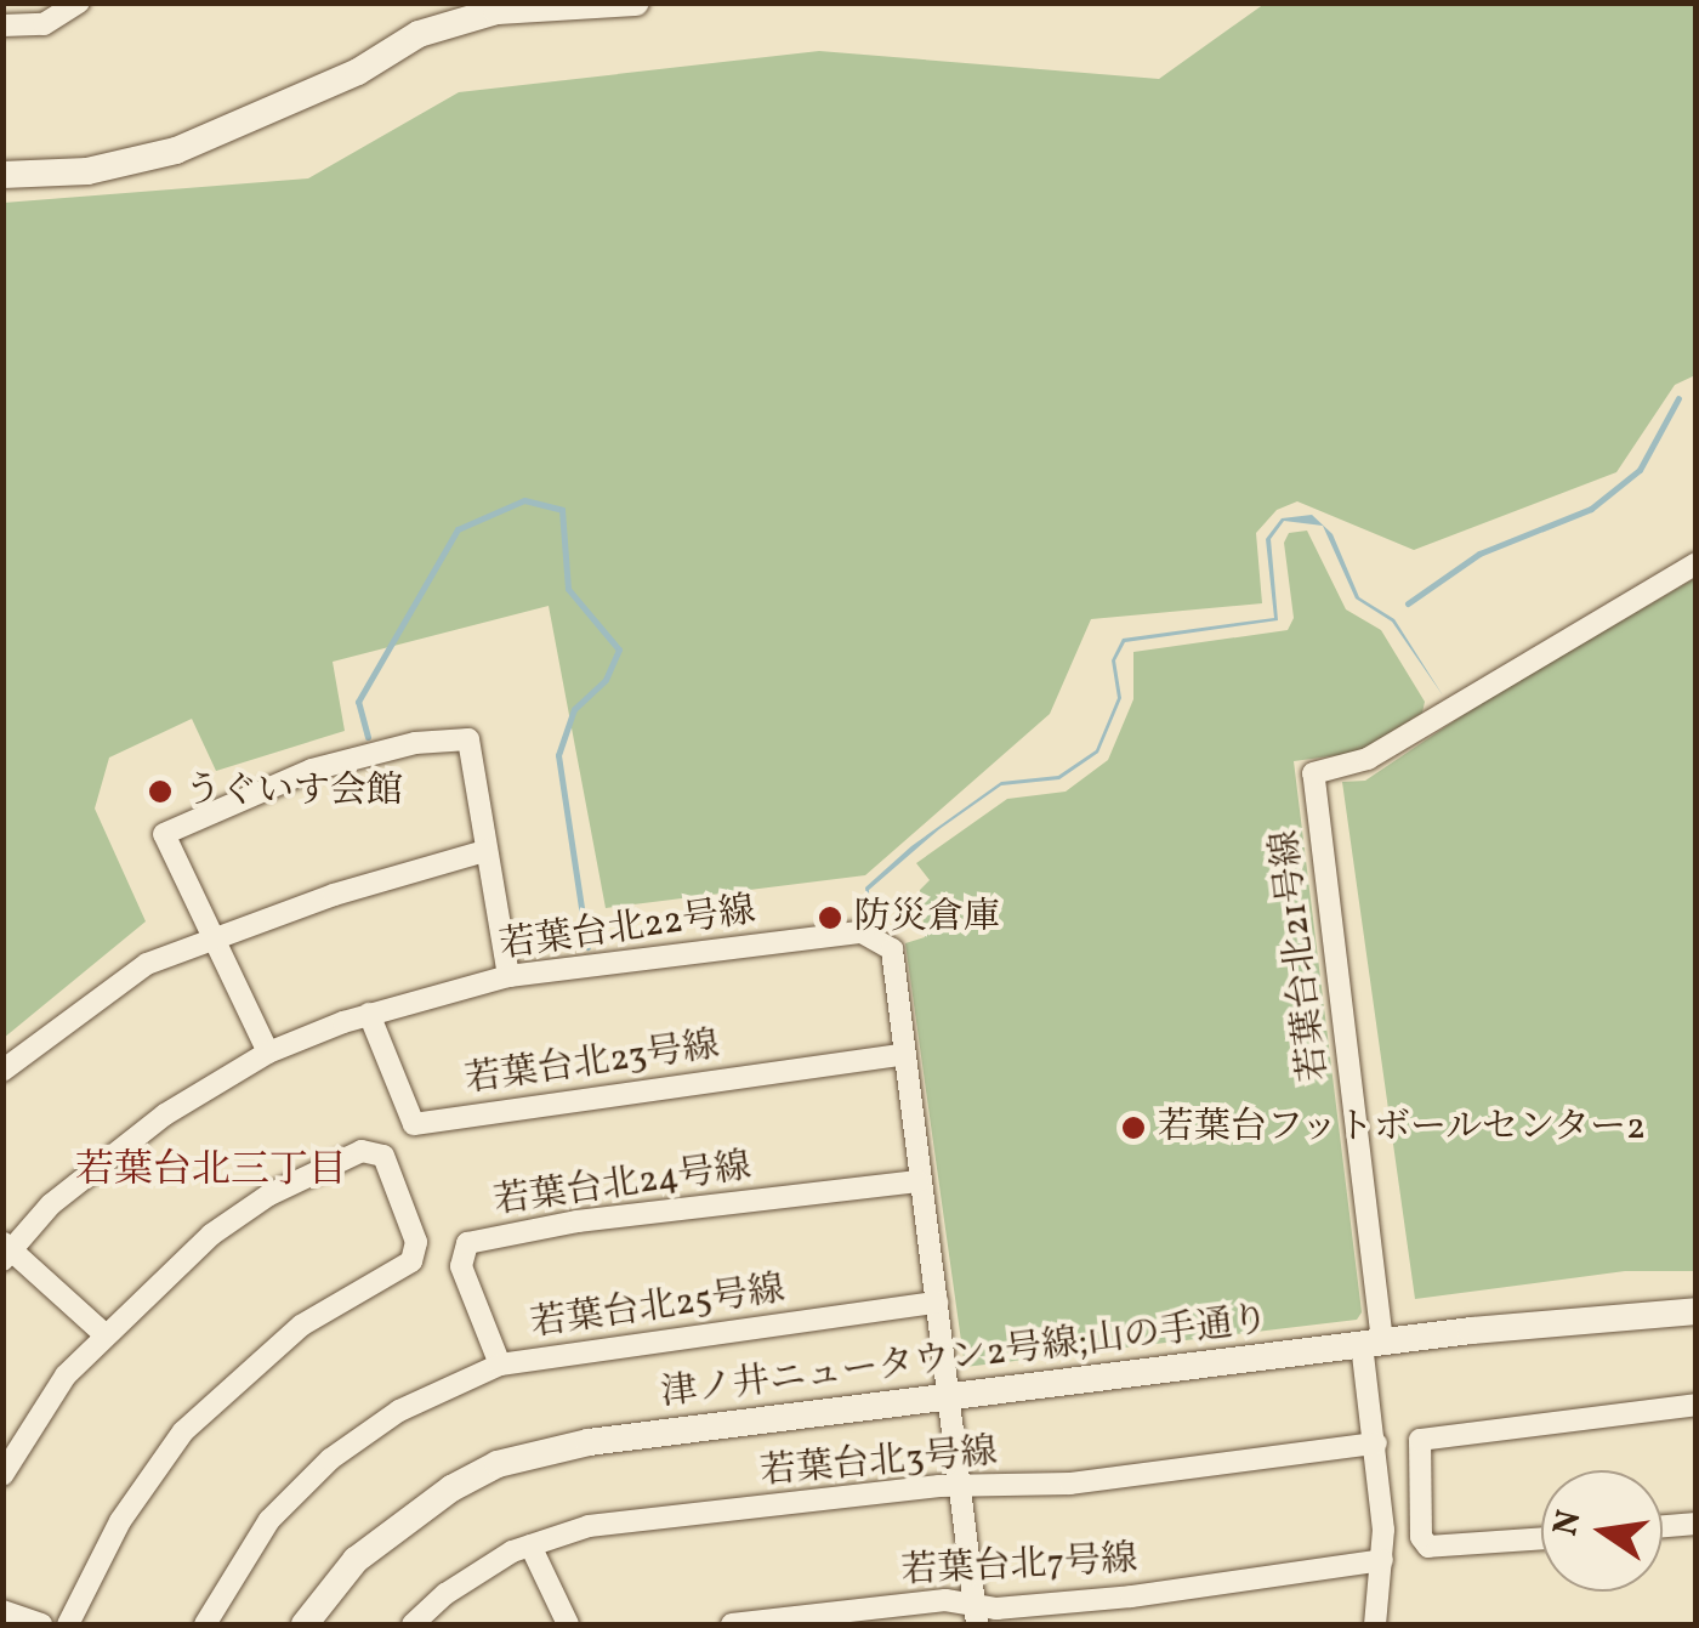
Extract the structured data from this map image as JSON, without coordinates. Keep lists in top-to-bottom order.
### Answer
{
  "streets": {
    "street": [
      "若葉台北22号線",
      "若葉台北21号線",
      "若葉台北23号線",
      "若葉台北24号線",
      "若葉台北25号線",
      "津ノ井ニュータウン2号線;山の手通り",
      "若葉台北3号線",
      "若葉台北7号線"
    ]
  },
  "crossings": [
    ["若葉台北22号線", "若葉台北23号線"],
    ["若葉台北22号線", "若葉台北24号線"],
    ["若葉台北22号線", "若葉台北25号線"],
    ["若葉台北22号線", "津ノ井ニュータウン2号線;山の手通り"],
    ["若葉台北22号線", "若葉台北3号線"],
    ["若葉台北22号線", "若葉台北7号線"],
    ["若葉台北21号線", "津ノ井ニュータウン2号線;山の手通り"],
    ["若葉台北24号線", "若葉台北25号線"]
  ],
  "districts": ["若葉台北三丁目"],
  "places": ["うぐいす会館", "防災倉庫", "若葉台フットボールセンター2"],
  "north": "left"
}
